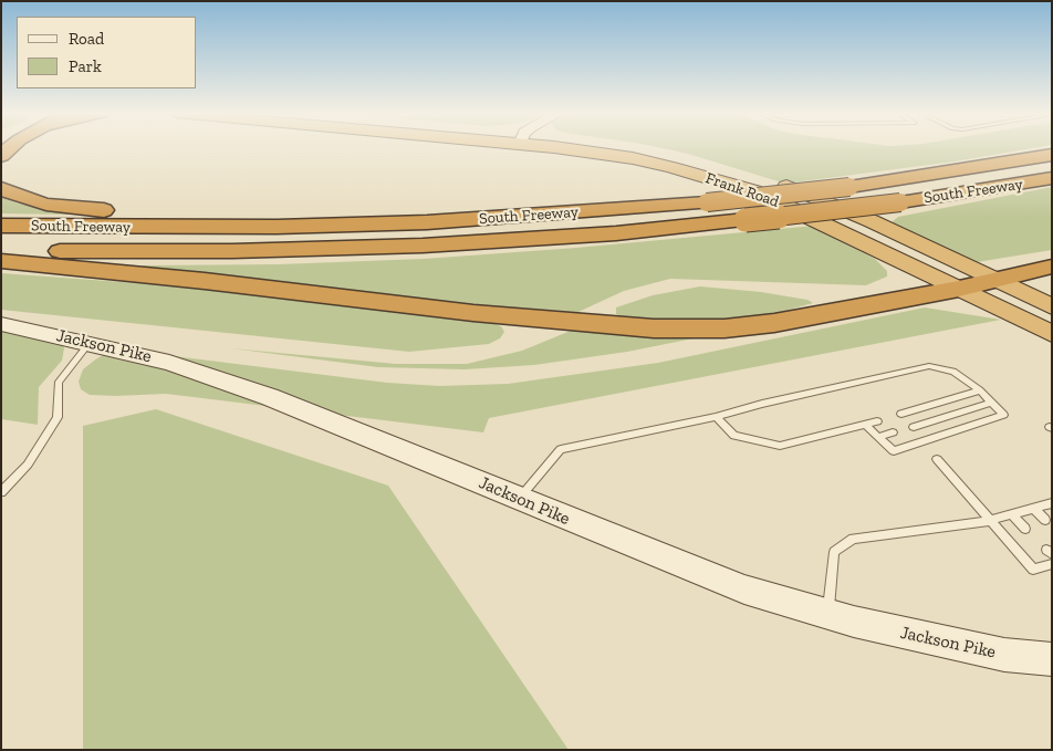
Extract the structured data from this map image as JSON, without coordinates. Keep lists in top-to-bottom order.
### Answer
{
  "streets": {
    "highway": ["Frank Road", "South Freeway"],
    "main road": ["Jackson Pike"]
  },
  "legend": ["Road", "Park"]
}
